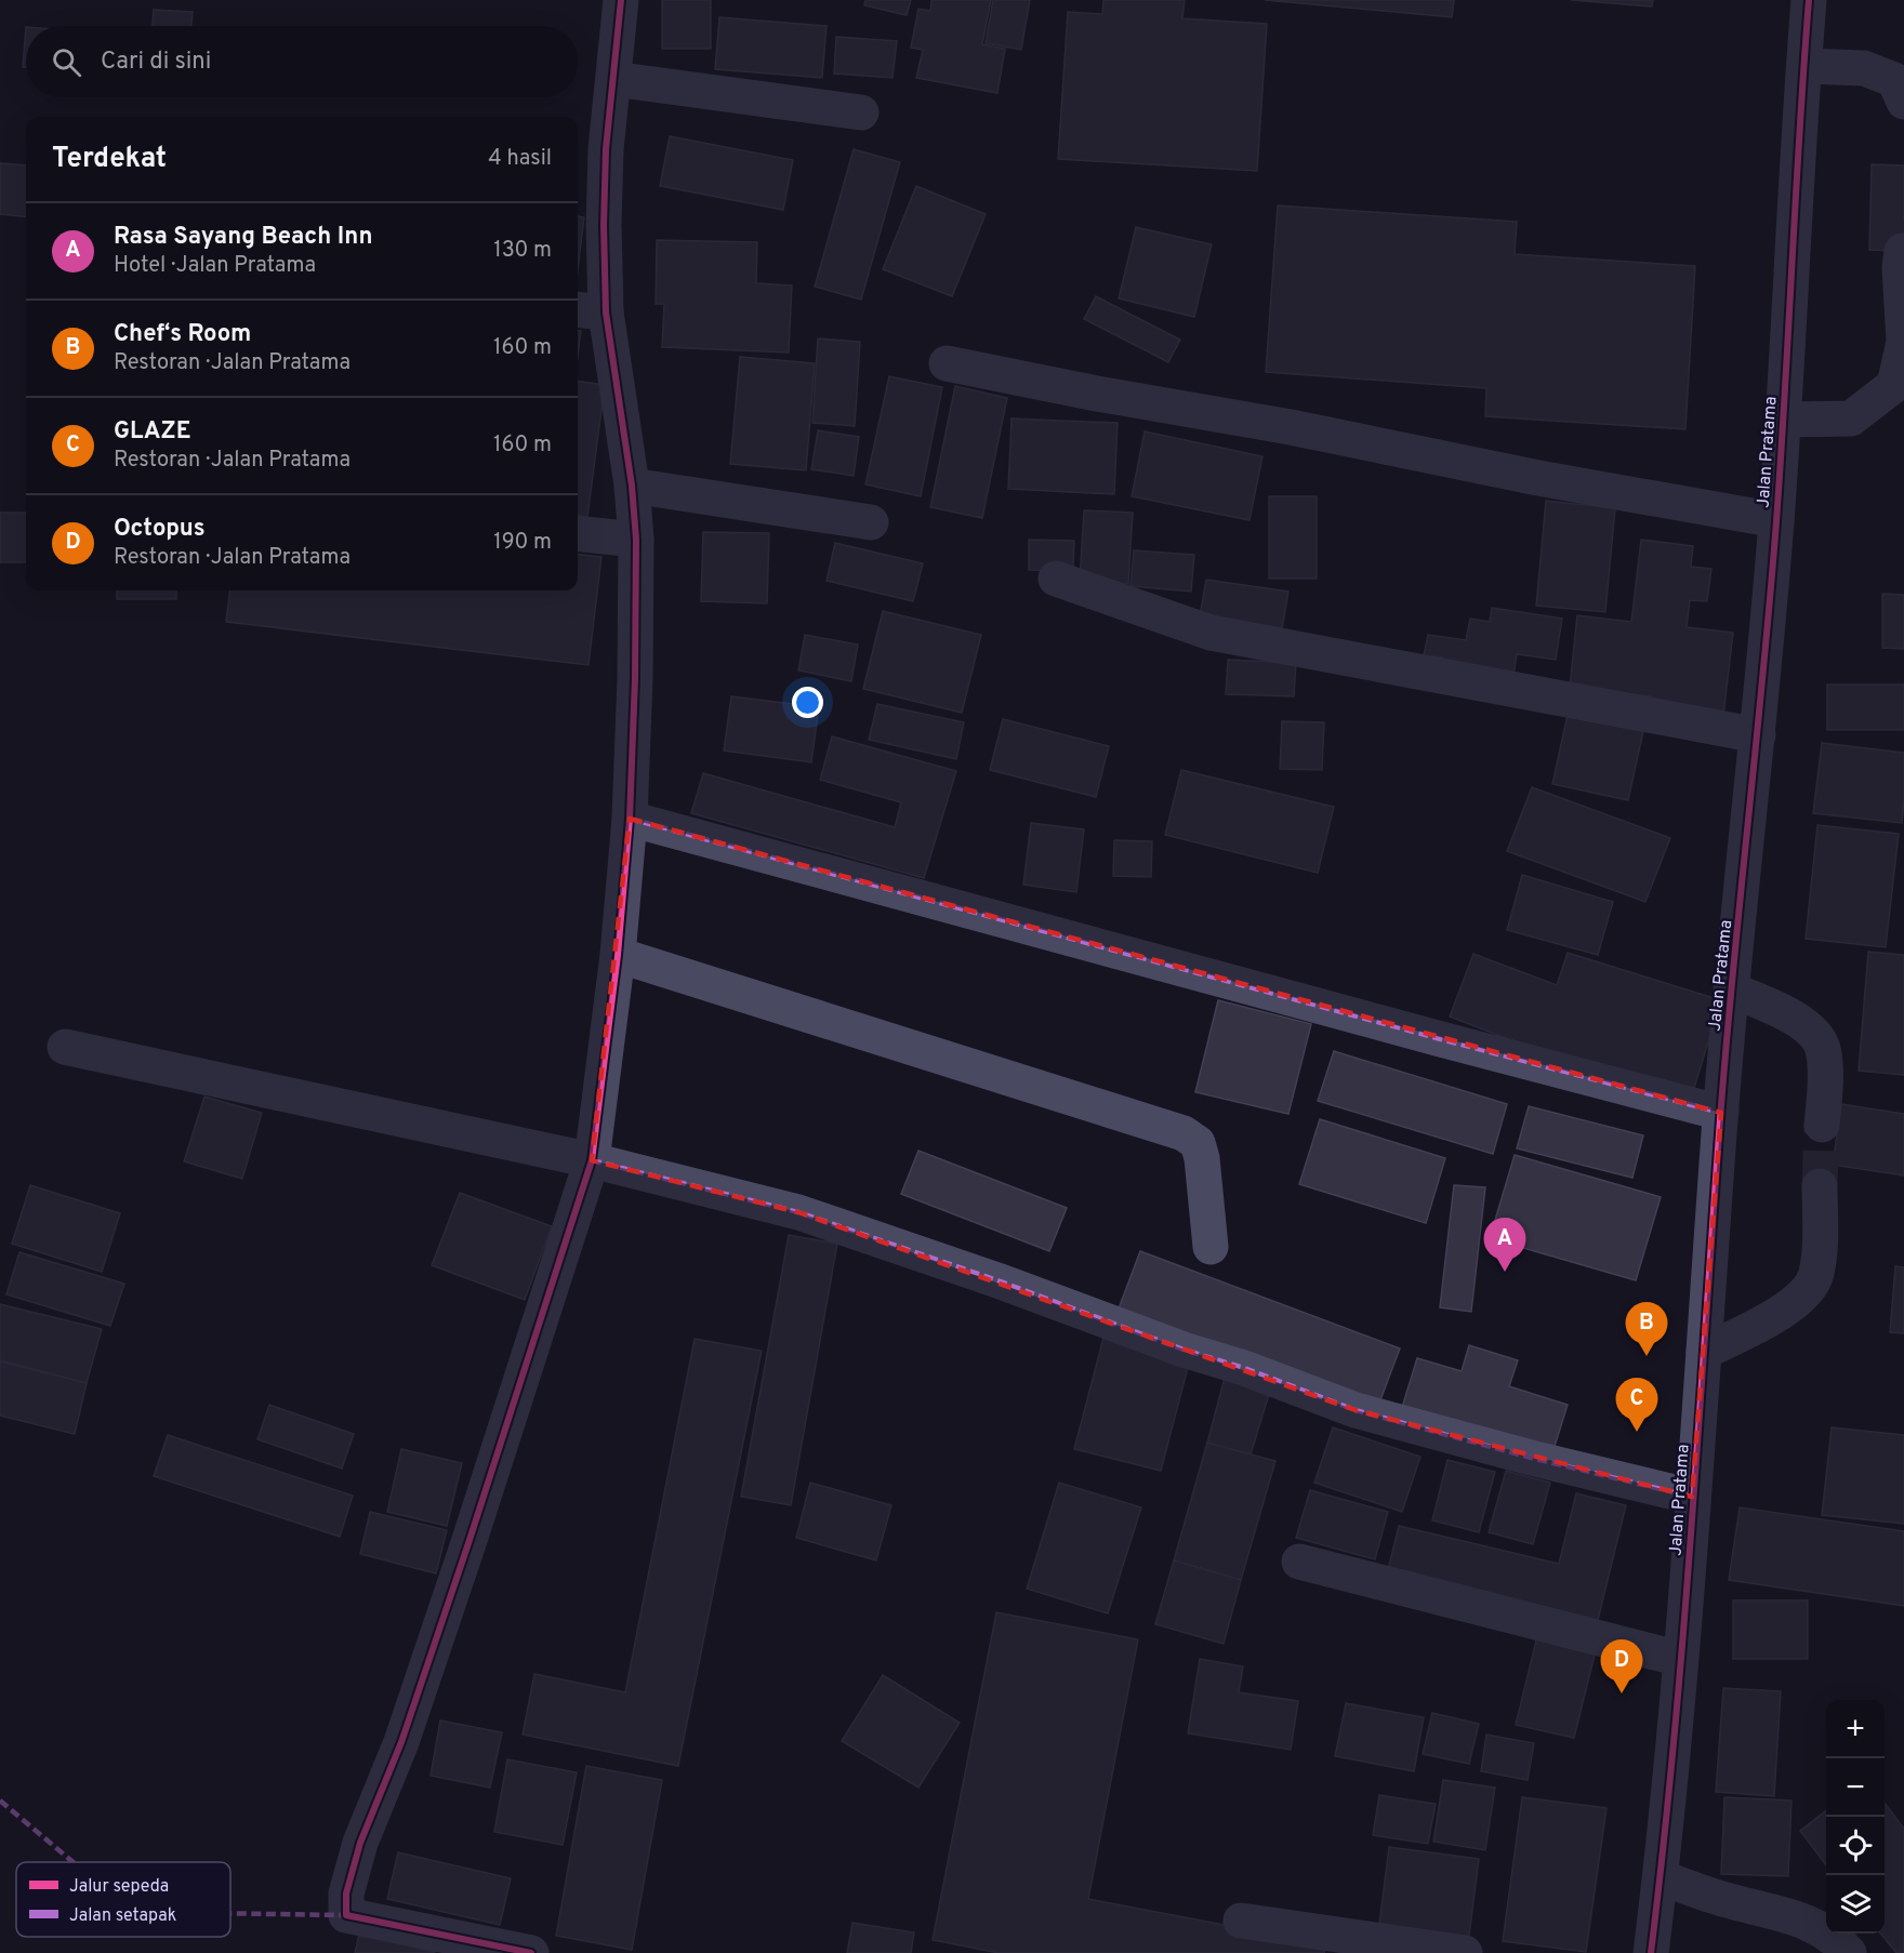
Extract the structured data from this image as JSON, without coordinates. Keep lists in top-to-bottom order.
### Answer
{
  "streets": {
    "street": ["Jalan Pratama"]
  },
  "legend": ["Jalur sepeda", "Jalan setapak"],
  "page": {
    "search": "Cari di sini",
    "heading": ["Terdekat", "4 hasil"],
    "list": [
      {
        "mark": "A",
        "name": "Rasa Sayang Beach Inn",
        "note": "Hotel · Jalan Pratama",
        "value": "130 m"
      },
      {
        "mark": "B",
        "name": "Chef‘s Room",
        "note": "Restoran · Jalan Pratama",
        "value": "160 m"
      },
      {
        "mark": "C",
        "name": "GLAZE",
        "note": "Restoran · Jalan Pratama",
        "value": "160 m"
      },
      {
        "mark": "D",
        "name": "Octopus",
        "note": "Restoran · Jalan Pratama",
        "value": "190 m"
      }
    ],
    "pins": [
      "A",
      "B",
      "C",
      "D"
    ],
    "map_buttons": ["+", "−"]
  }
}
